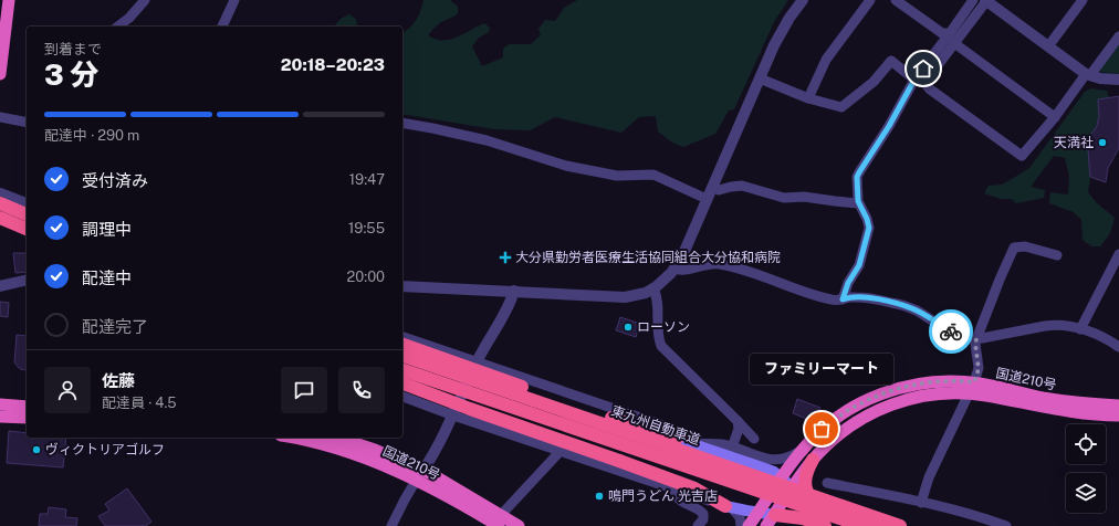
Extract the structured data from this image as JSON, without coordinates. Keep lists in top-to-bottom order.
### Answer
{
  "streets": {
    "highway": ["国道210号", "東九州自動車道"]
  },
  "places": {
    "other": [
      "天満社",
      "ローソン",
      "ファミリーマート",
      "ヴィクトリアゴルフ",
      "鳴門うどん 光吉店"
    ],
    "health": ["大分県勤労者医療生活協同組合大分協和病院"]
  },
  "page": {
    "heading": ["3 分", "到着まで", "20:18–20:23"],
    "panel": ["佐藤", "配達員 · 4.5"],
    "bar": "配達中 · 290 m",
    "list": [
      ["受付済み", "19:47"],
      ["調理中", "19:55"],
      ["配達中", "20:00"],
      "配達完了"
    ],
    "bubble": "ファミリーマート"
  }
}
